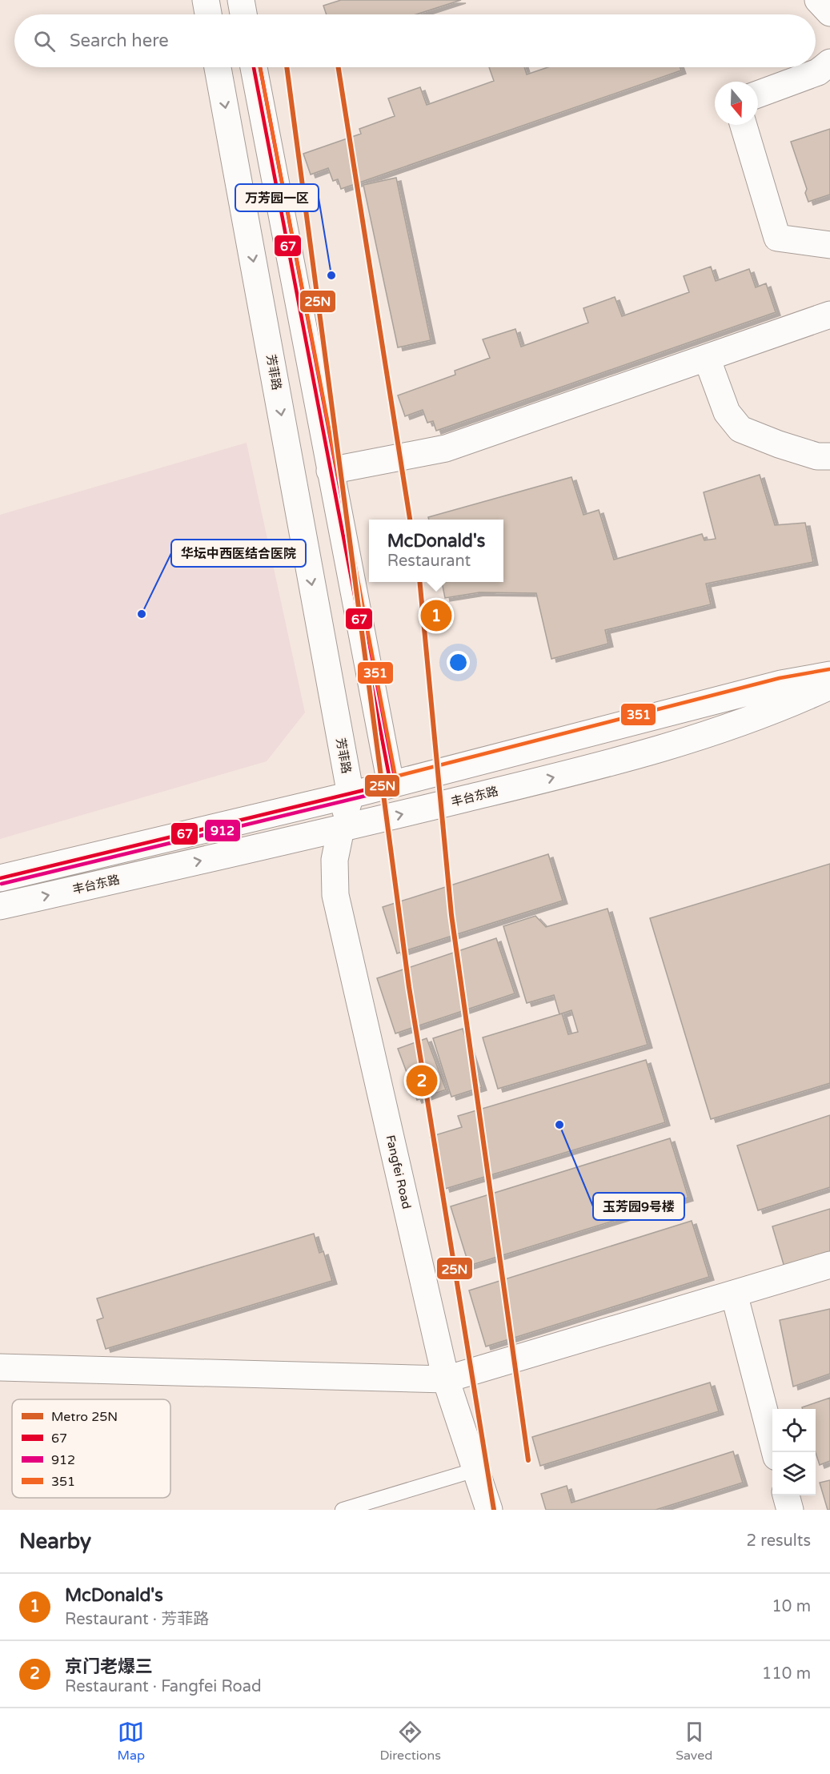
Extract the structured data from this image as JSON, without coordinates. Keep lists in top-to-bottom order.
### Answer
{
  "streets": {
    "street": ["芳菲路", "丰台东路", "Fangfei Road"]
  },
  "crossings": [
    ["芳菲路", "丰台东路"],
    ["芳菲路", "Fangfei Road"],
    ["丰台东路", "Fangfei Road"]
  ],
  "places": ["万芳园一区", "华坛中西医结合医院", "玉芳园9号楼"],
  "lines": [
    "metro line 25N",
    "transit line 67",
    "transit line 912",
    "transit line 351"
  ],
  "legend": [
    "Metro 25N",
    "67",
    "912",
    "351"
  ],
  "north": "bottom",
  "page": {
    "search": "Search here",
    "popup": ["McDonald's", "Restaurant"],
    "pins": ["1", "2"],
    "heading": ["Nearby", "2 results"],
    "list": [
      {
        "mark": "1",
        "name": "McDonald's",
        "note": "Restaurant · 芳菲路",
        "value": "10 m"
      },
      {
        "mark": "2",
        "name": "京门老爆三",
        "note": "Restaurant · Fangfei Road",
        "value": "110 m"
      }
    ],
    "nav": ["Map", "Directions", "Saved"]
  }
}
